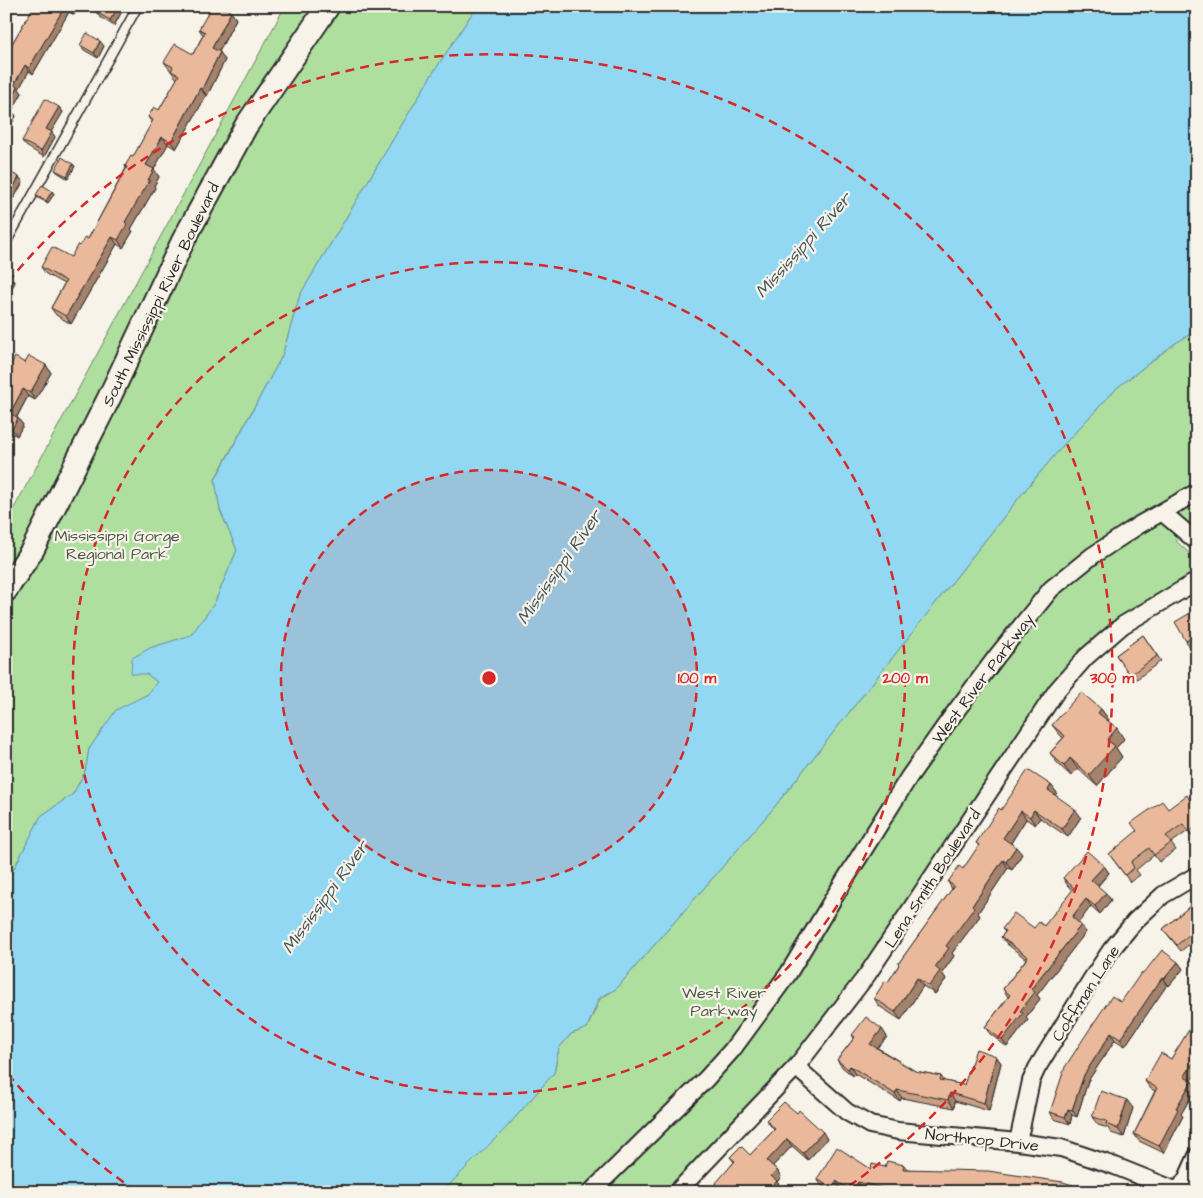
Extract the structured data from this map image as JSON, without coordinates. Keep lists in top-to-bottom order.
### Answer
{
  "streets": {
    "street": [
      "South Mississippi River Boulevard",
      "West River Parkway",
      "Lena Smith Boulevard",
      "Coffman Lane",
      "Northrop Drive"
    ]
  },
  "crossings": [
    ["Lena Smith Boulevard", "Northrop Drive"],
    ["Coffman Lane", "Northrop Drive"]
  ],
  "water": ["Mississippi River"],
  "parks": ["Mississippi Gorge Regional Park", "West River Parkway"],
  "rings": ["100 m", "200 m", "300 m"]
}
